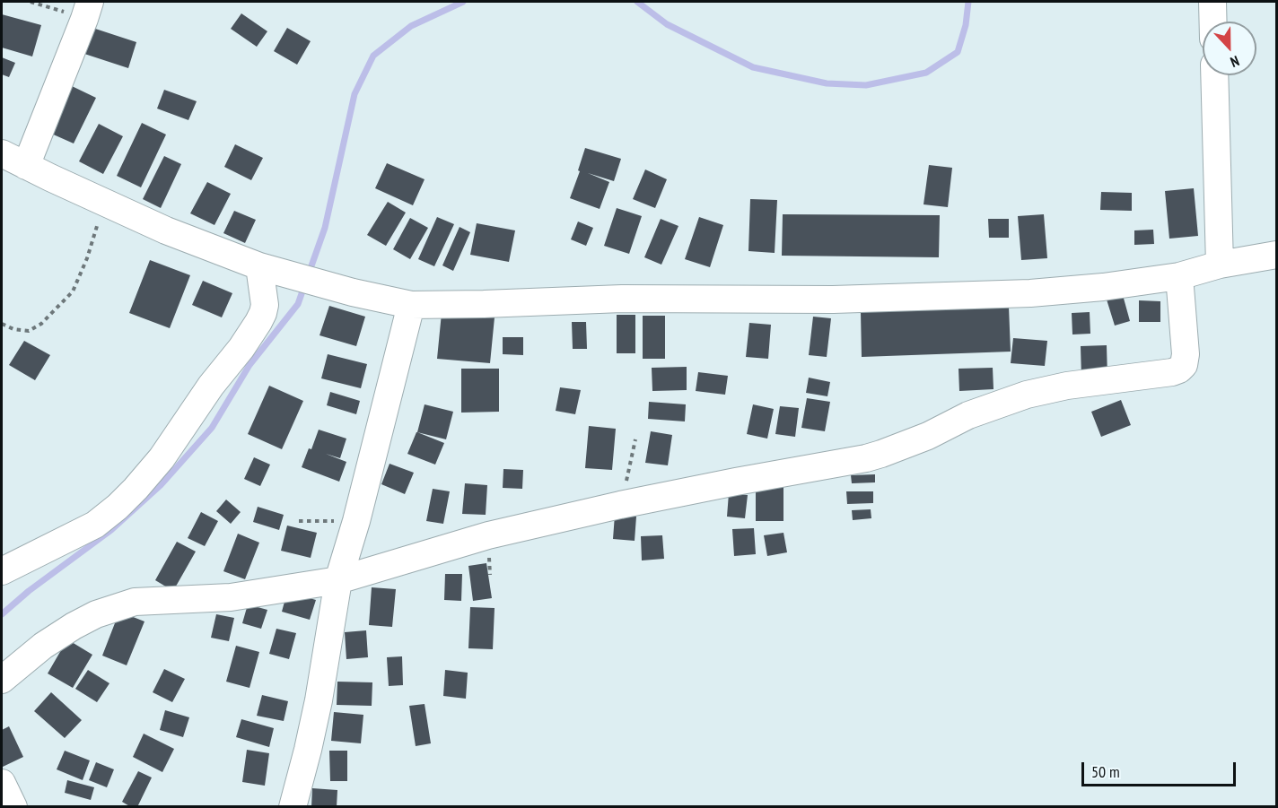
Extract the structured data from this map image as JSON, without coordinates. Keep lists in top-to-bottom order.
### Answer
{
  "scale_bar": "50 m",
  "north": "bottom"
}
